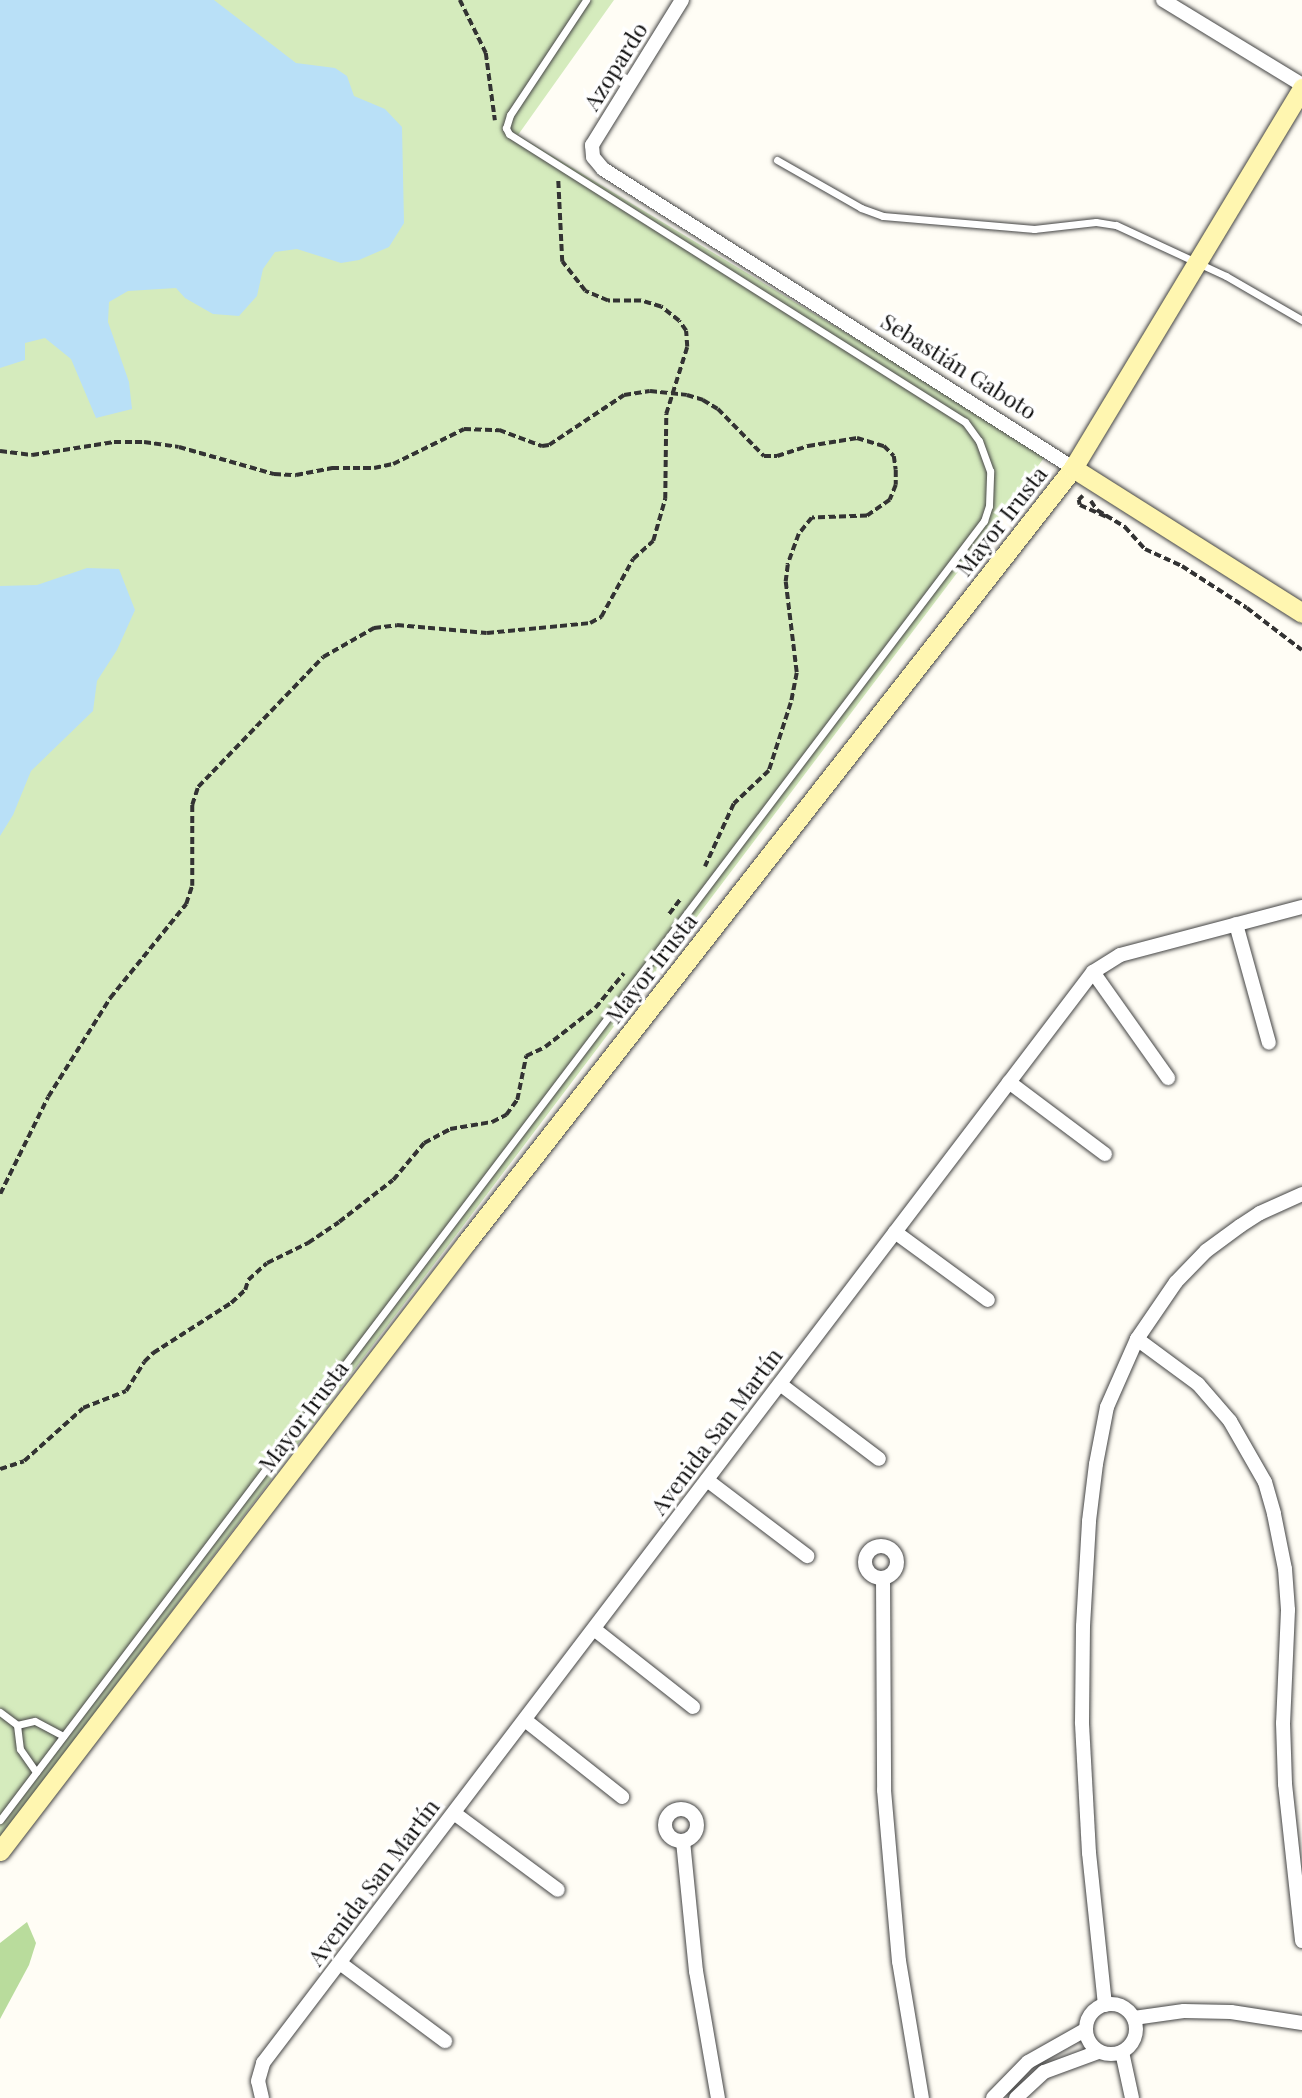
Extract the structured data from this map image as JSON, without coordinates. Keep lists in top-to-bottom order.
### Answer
{
  "streets": {
    "main road": ["Sebastián Gaboto", "Mayor Irusta"],
    "street": ["Azopardo", "Avenida San Martín"]
  },
  "crossings": [
    ["Azopardo", "Sebastián Gaboto"],
    ["Sebastián Gaboto", "Mayor Irusta"]
  ]
}
